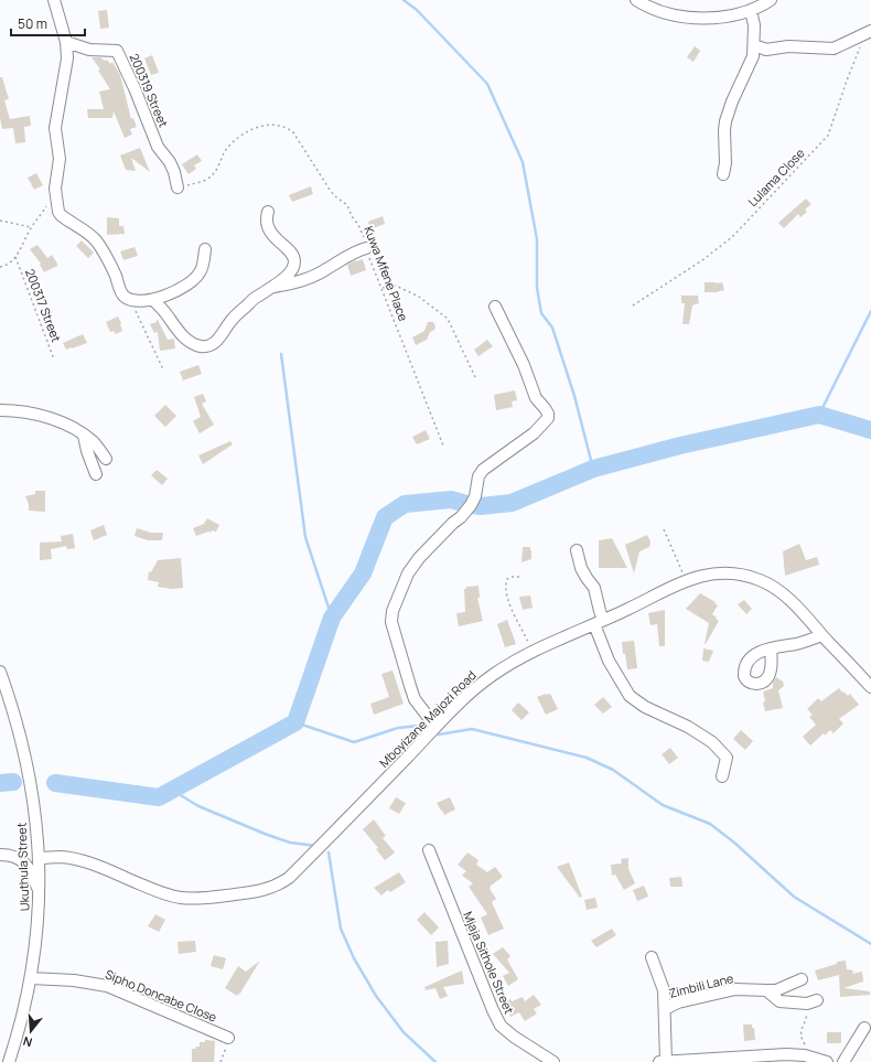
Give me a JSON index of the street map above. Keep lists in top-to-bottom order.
{
  "streets": {
    "street": [
      "200319 Street",
      "Mboyizane Majozi Road",
      "Ukuthula Street",
      "Mjaja Sithole Street",
      "Zimbili Lane",
      "Sipho Doncabe Close"
    ],
    "path": ["Lulama Close", "Kuwa Mfene Place", "200317 Street"]
  },
  "crossings": [
    ["200319 Street", "Kuwa Mfene Place"],
    ["Mboyizane Majozi Road", "Ukuthula Street"],
    ["Ukuthula Street", "Sipho Doncabe Close"]
  ],
  "scale_bar": "50 m",
  "north": "bottom"
}
